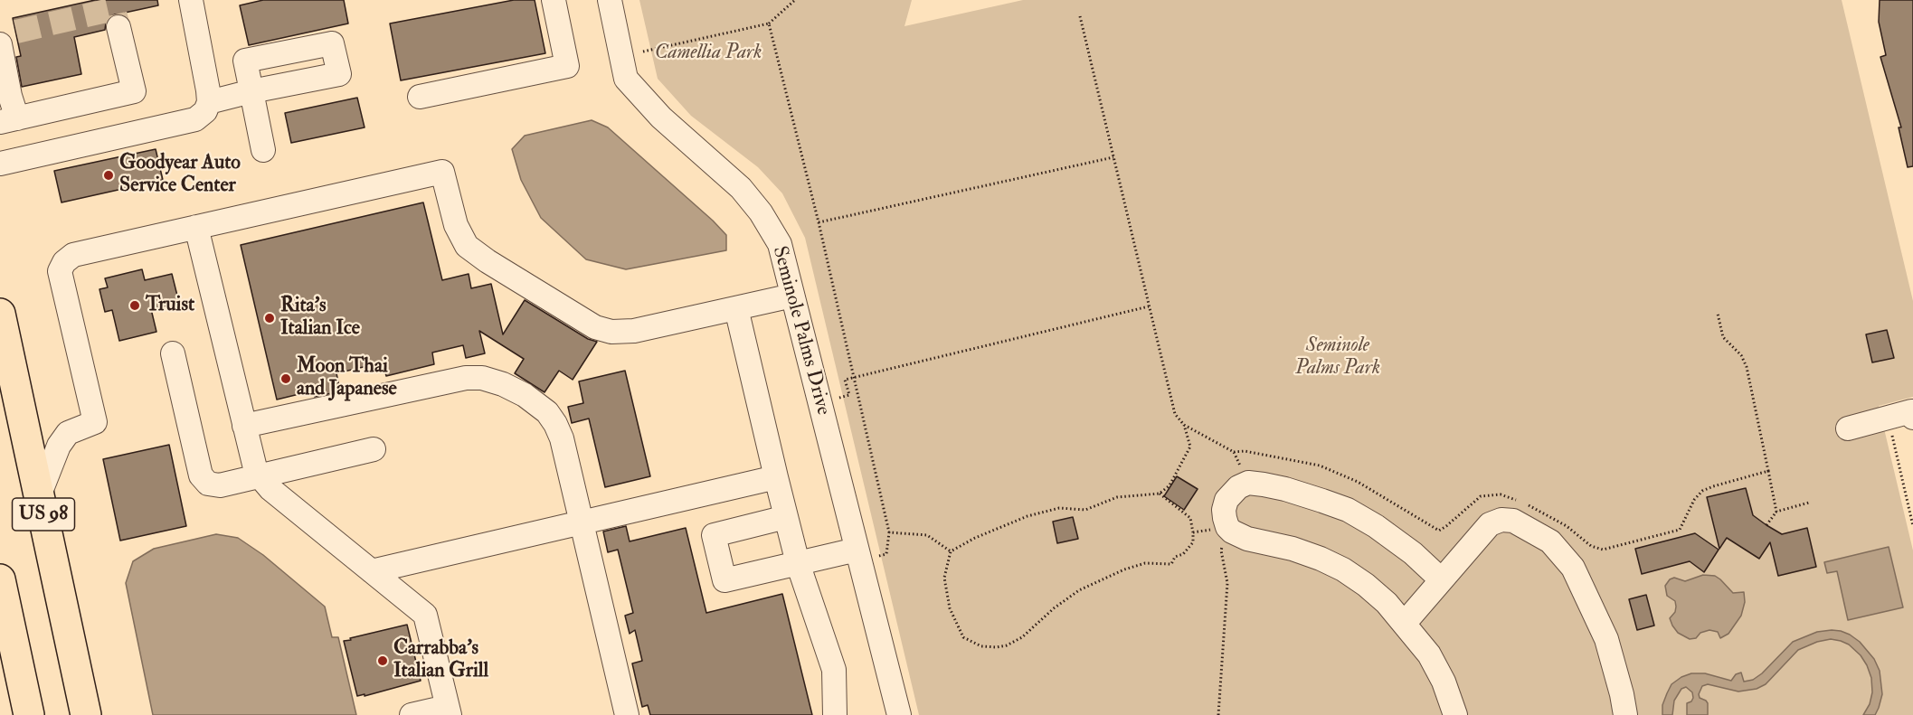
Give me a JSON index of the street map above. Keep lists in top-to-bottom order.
{
  "streets": {
    "highway": ["US 98"],
    "street": ["Seminole Palms Drive"]
  },
  "parks": ["Camellia Park", "Seminole Palms Park"],
  "places": [
    "Goodyear Auto Service Center",
    "Truist",
    "Rita's Italian Ice",
    "Moon Thai and Japanese",
    "Carrabba's Italian Grill"
  ]
}
